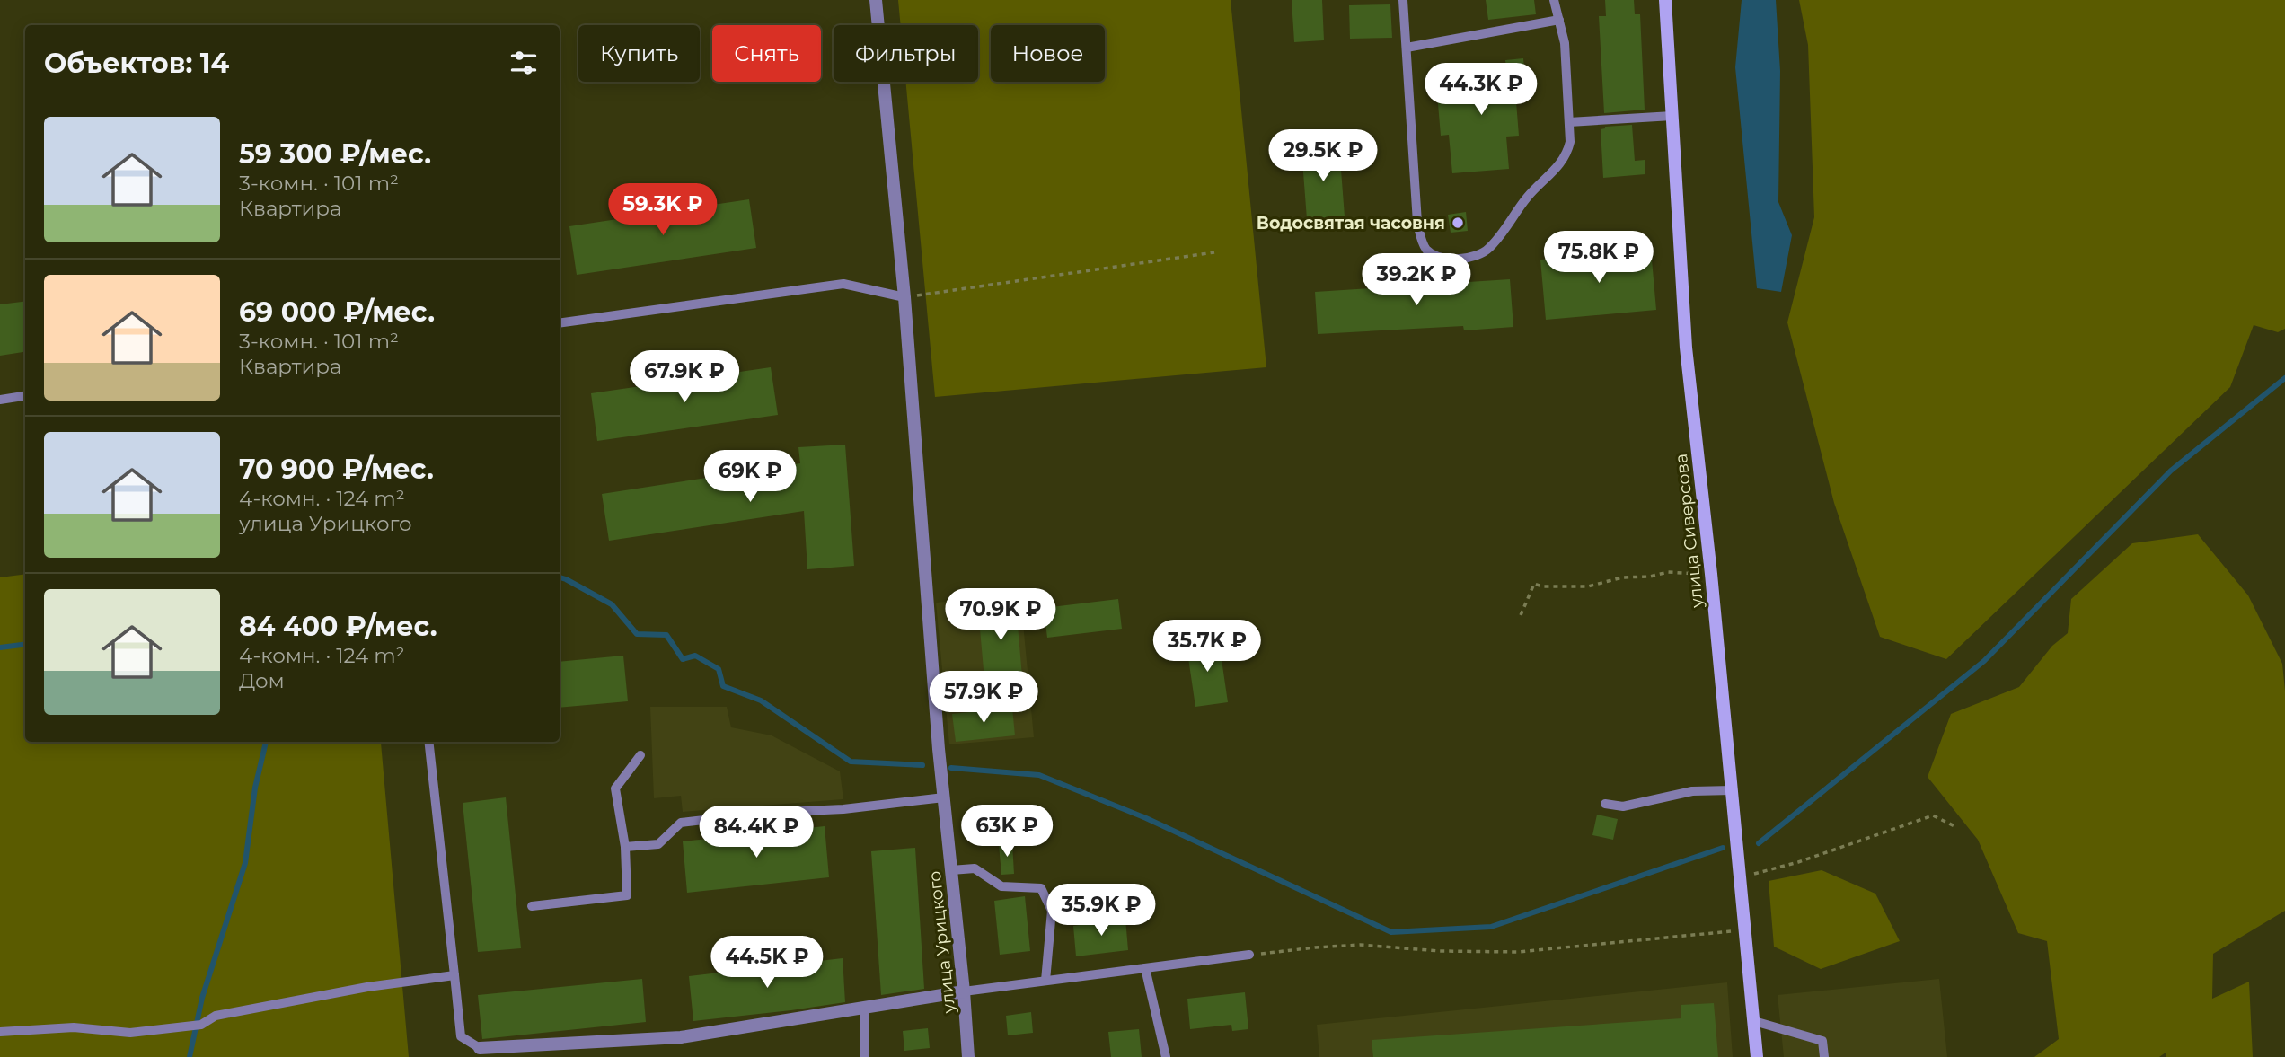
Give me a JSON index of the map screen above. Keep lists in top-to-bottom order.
{
  "streets": {
    "street": ["улица Сиверсова", "улица Урицкого"]
  },
  "places": ["Водосвятая часовня"],
  "page": {
    "chip": [
      "Купить",
      "Снять",
      "Фильтры",
      "Новое"
    ],
    "heading": "Объектов: 14",
    "price": [
      "44.3K ₽",
      "29.5K ₽",
      "59.3K ₽",
      "75.8K ₽",
      "39.2K ₽",
      "67.9K ₽",
      "69K ₽",
      "70.9K ₽",
      "35.7K ₽",
      "57.9K ₽",
      "63K ₽",
      "84.4K ₽",
      "35.9K ₽",
      "44.5K ₽"
    ],
    "list": [
      {
        "name": "59 300 ₽/мес.",
        "note": "3-комн. · 101 m² · Квартира"
      },
      {
        "name": "69 000 ₽/мес.",
        "note": "3-комн. · 101 m² · Квартира"
      },
      {
        "name": "70 900 ₽/мес.",
        "note": "4-комн. · 124 m² · улица Урицкого"
      },
      {
        "name": "84 400 ₽/мес.",
        "note": "4-комн. · 124 m² · Дом"
      }
    ]
  }
}
